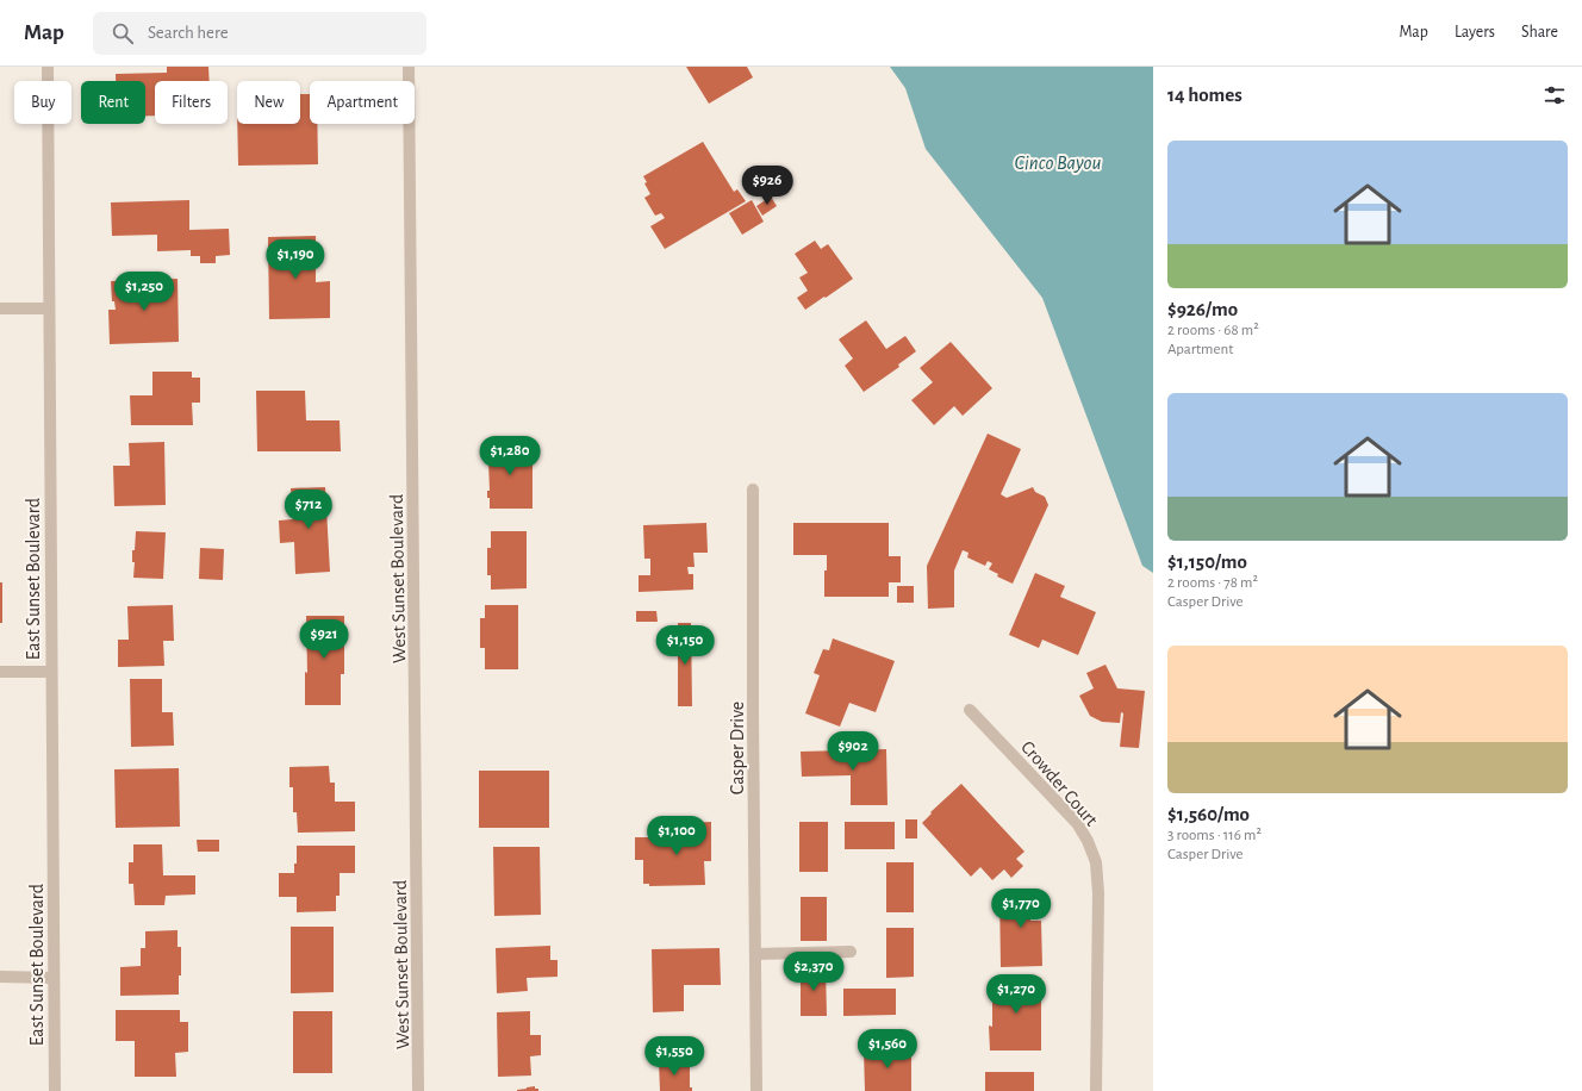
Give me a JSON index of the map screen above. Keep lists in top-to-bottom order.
{
  "streets": {
    "street": [
      "East Sunset Boulevard",
      "West Sunset Boulevard",
      "Casper Drive",
      "Crowder Court"
    ]
  },
  "water": ["Cinco Bayou"],
  "page": {
    "header": "Map",
    "search": "Search here",
    "nav": ["Map", "Layers", "Share"],
    "heading": "14 homes",
    "chip": [
      "Buy",
      "Rent",
      "Filters",
      "New",
      "Apartment"
    ],
    "list": [
      {
        "name": "$926/mo",
        "note": "2 rooms · 68 m² · Apartment"
      },
      {
        "name": "$1,150/mo",
        "note": "2 rooms · 78 m² · Casper Drive"
      },
      {
        "name": "$1,560/mo",
        "note": "3 rooms · 116 m² · Casper Drive"
      }
    ],
    "price": [
      "$926",
      "$1,190",
      "$1,250",
      "$1,280",
      "$712",
      "$921",
      "$1,150",
      "$902",
      "$1,100",
      "$1,770",
      "$2,370",
      "$1,270",
      "$1,560",
      "$1,550"
    ]
  }
}
